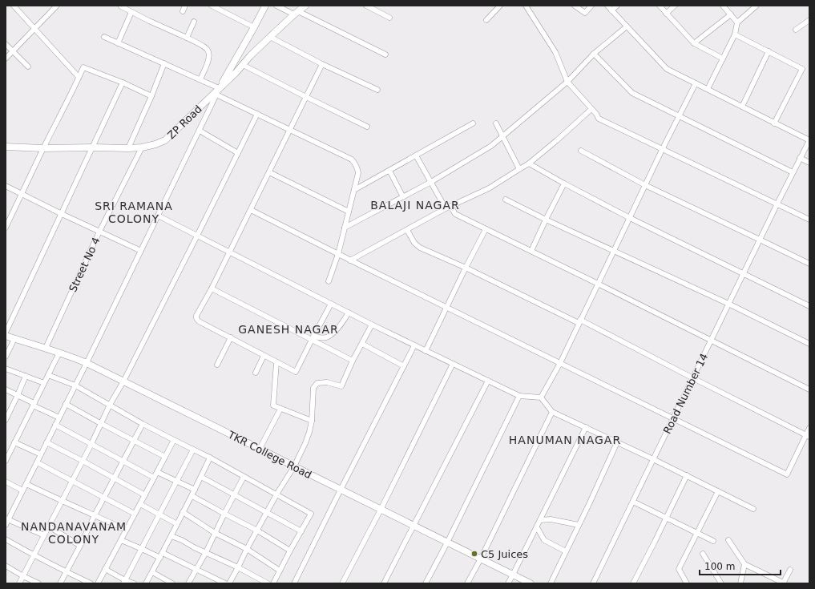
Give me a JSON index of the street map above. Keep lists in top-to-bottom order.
{
  "streets": {
    "street": [
      "ZP Road",
      "Street No 4",
      "Road Number 14",
      "TKR College Road"
    ]
  },
  "crossings": [
    ["ZP Road", "Street No 4"],
    ["Street No 4", "TKR College Road"]
  ],
  "districts": [
    "BALAJI NAGAR",
    "SRI RAMANA COLONY",
    "GANESH NAGAR",
    "HANUMAN NAGAR",
    "NANDANAVANAM COLONY"
  ],
  "places": ["C5 Juices"],
  "scale_bar": "100 m"
}
